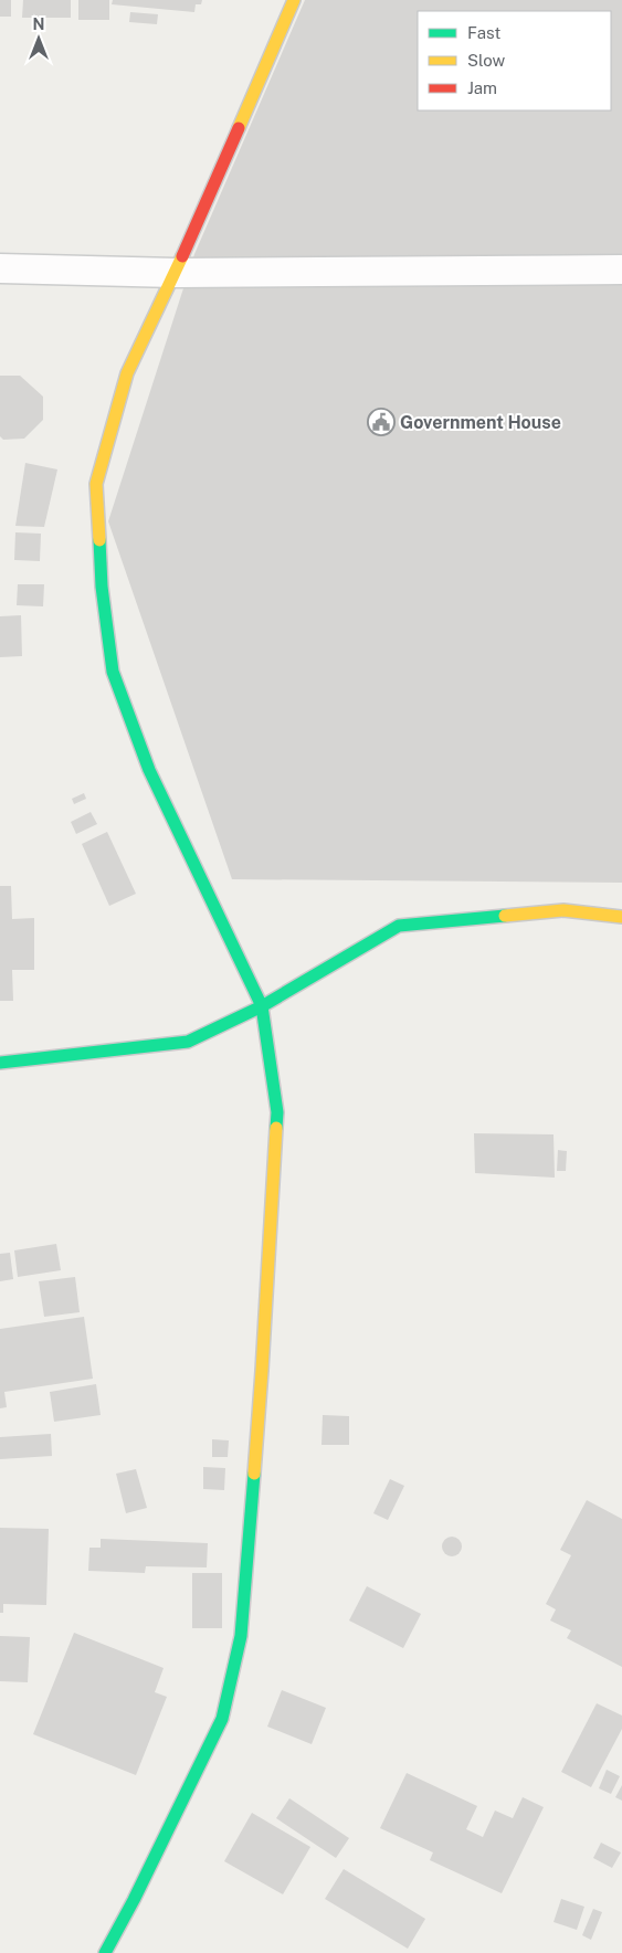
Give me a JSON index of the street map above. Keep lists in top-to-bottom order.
{
  "places": {
    "public building": ["Government House"]
  },
  "legend": ["Fast", "Slow", "Jam"],
  "north": "top"
}
